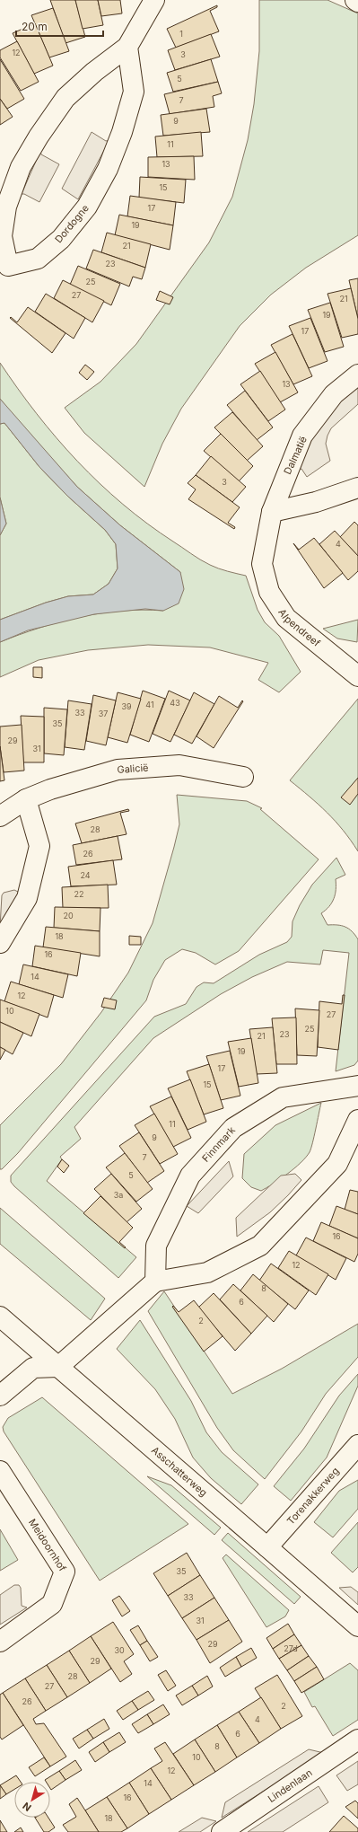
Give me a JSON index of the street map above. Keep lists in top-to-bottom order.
{
  "streets": {
    "street": [
      "Dordogne",
      "Dalmatië",
      "Alpendreef",
      "Galicië",
      "Finnmark",
      "Asschatterweg",
      "Torenakkerweg",
      "Meidoornhof",
      "Lindenlaan"
    ]
  },
  "crossings": [
    ["Dalmatië", "Alpendreef"],
    ["Asschatterweg", "Torenakkerweg"]
  ],
  "house_numbers": [
    "1",
    "12",
    "3",
    "5",
    "7",
    "9",
    "11",
    "13",
    "15",
    "17",
    "19",
    "21",
    "23",
    "25",
    "27",
    "21",
    "19",
    "17",
    "13",
    "3",
    "4",
    "43",
    "41",
    "39",
    "33",
    "37",
    "35",
    "29",
    "31",
    "28",
    "26",
    "24",
    "22",
    "20",
    "18",
    "16",
    "14",
    "12",
    "10",
    "27",
    "25",
    "23",
    "21",
    "19",
    "17",
    "15",
    "11",
    "9",
    "7",
    "5",
    "3a",
    "16",
    "12",
    "8",
    "6",
    "2",
    "35",
    "33",
    "31",
    "29",
    "27d",
    "30",
    "29",
    "28",
    "27",
    "26",
    "2",
    "4",
    "6",
    "8",
    "10",
    "12",
    "14",
    "16",
    "18"
  ],
  "scale_bar": "20 m",
  "north": "bottom left"
}
